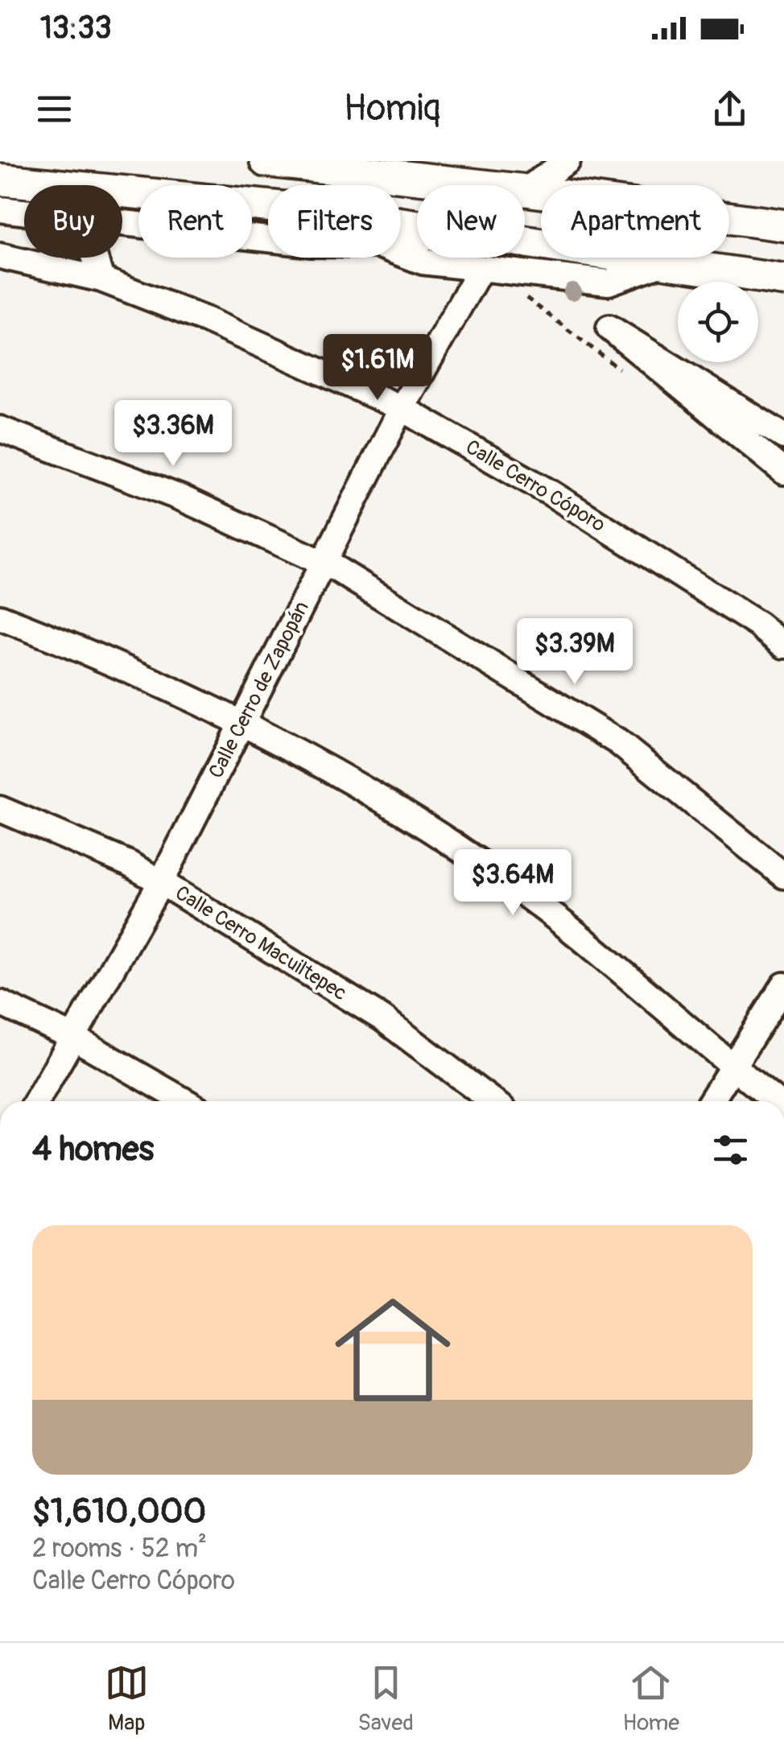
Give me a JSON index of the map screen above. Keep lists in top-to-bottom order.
{
  "streets": {
    "street": ["Calle Cerro Cóporo", "Calle Cerro de Zapopán", "Calle Cerro Macuiltepec"]
  },
  "crossings": [
    ["Calle Cerro Cóporo", "Calle Cerro de Zapopán"],
    ["Calle Cerro de Zapopán", "Calle Cerro Macuiltepec"]
  ],
  "page": {
    "status": "13:33",
    "header": "Homiq",
    "chip": [
      "Buy",
      "Rent",
      "Filters",
      "New",
      "Apartment"
    ],
    "price": [
      "$1.61M",
      "$3.36M",
      "$3.39M",
      "$3.64M"
    ],
    "heading": "4 homes",
    "list": [
      {
        "name": "$1,610,000",
        "note": "2 rooms · 52 m² · Calle Cerro Cóporo"
      }
    ],
    "tabs": ["Map", "Saved", "Home"]
  }
}
